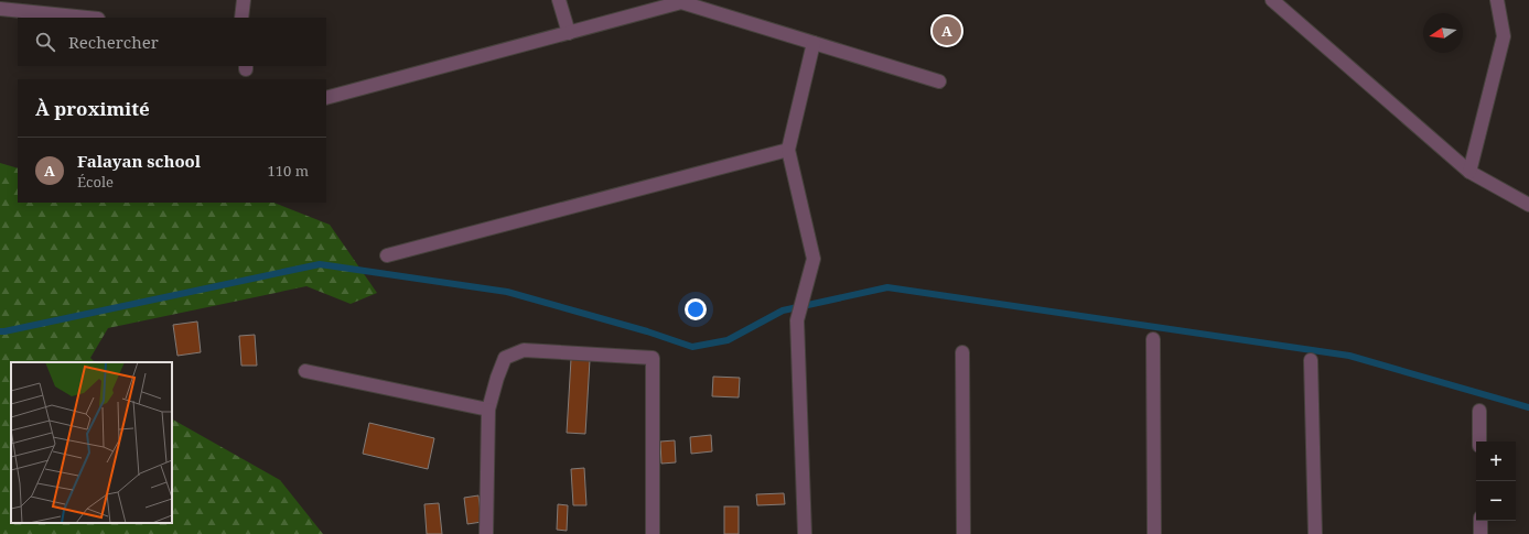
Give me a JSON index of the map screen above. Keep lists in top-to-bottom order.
{
  "north": "left",
  "page": {
    "pins": "A",
    "search": "Rechercher",
    "heading": "À proximité",
    "list": [
      {
        "mark": "A",
        "name": "Falayan school",
        "note": "École",
        "value": "110 m"
      }
    ],
    "map_buttons": ["+", "−"]
  }
}
